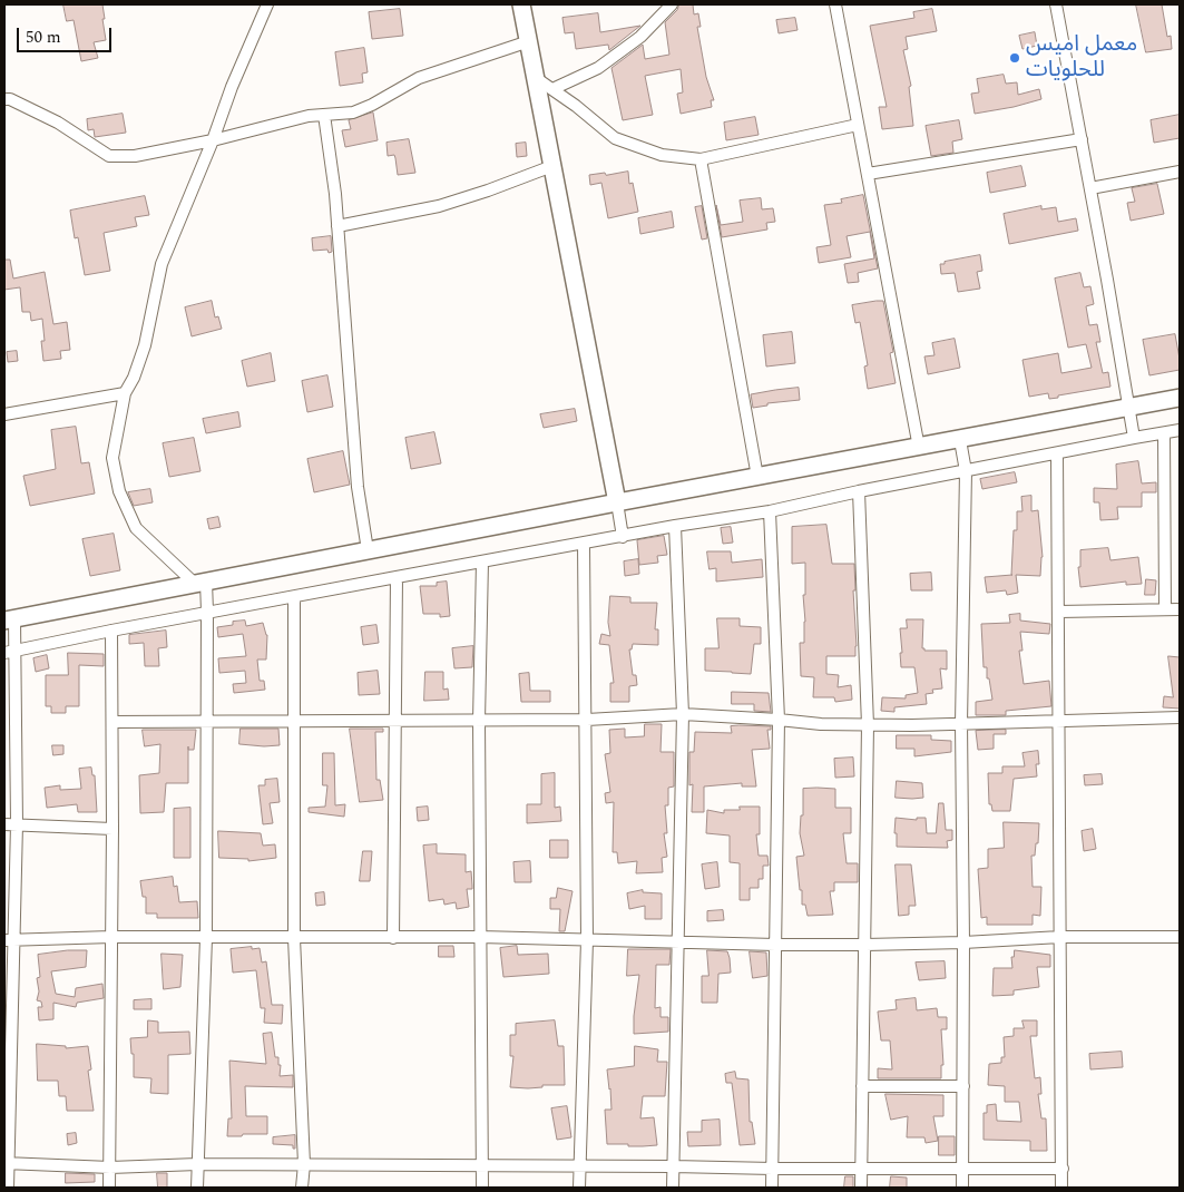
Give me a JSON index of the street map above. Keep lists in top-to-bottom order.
{
  "places": ["معمل اميس للحلويات"],
  "scale_bar": "50 m"
}
